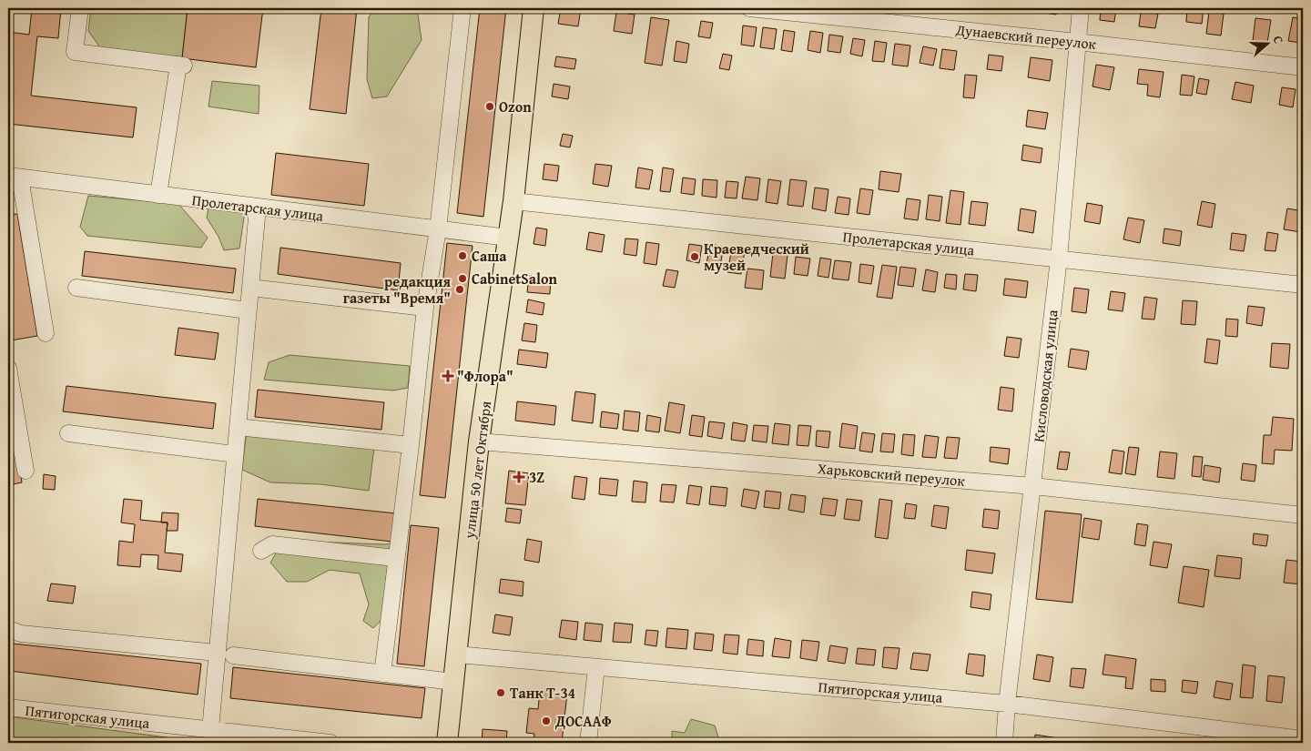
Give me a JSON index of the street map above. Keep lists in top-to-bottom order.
{
  "streets": {
    "main road": ["улица 50 лет Октября"],
    "street": [
      "Дунаевский переулок",
      "Пролетарская улица",
      "Кисловодская улица",
      "Харьковский переулок",
      "Пятигорская улица"
    ]
  },
  "crossings": [
    ["Дунаевский переулок", "Кисловодская улица"],
    ["Пролетарская улица", "Кисловодская улица"],
    ["Пролетарская улица", "улица 50 лет Октября"],
    ["Кисловодская улица", "Харьковский переулок"],
    ["Кисловодская улица", "Пятигорская улица"],
    ["улица 50 лет Октября", "Харьковский переулок"],
    ["улица 50 лет Октября", "Пятигорская улица"]
  ],
  "places": {
    "other": [
      "Ozon",
      "Саша",
      "Краеведческий музей",
      "CabinetSalon",
      "редакция газеты \"Время\"",
      "Танк Т-34",
      "ДОСААФ"
    ],
    "health": ["\"Флора\"", "3Z"]
  },
  "north": "right"
}
